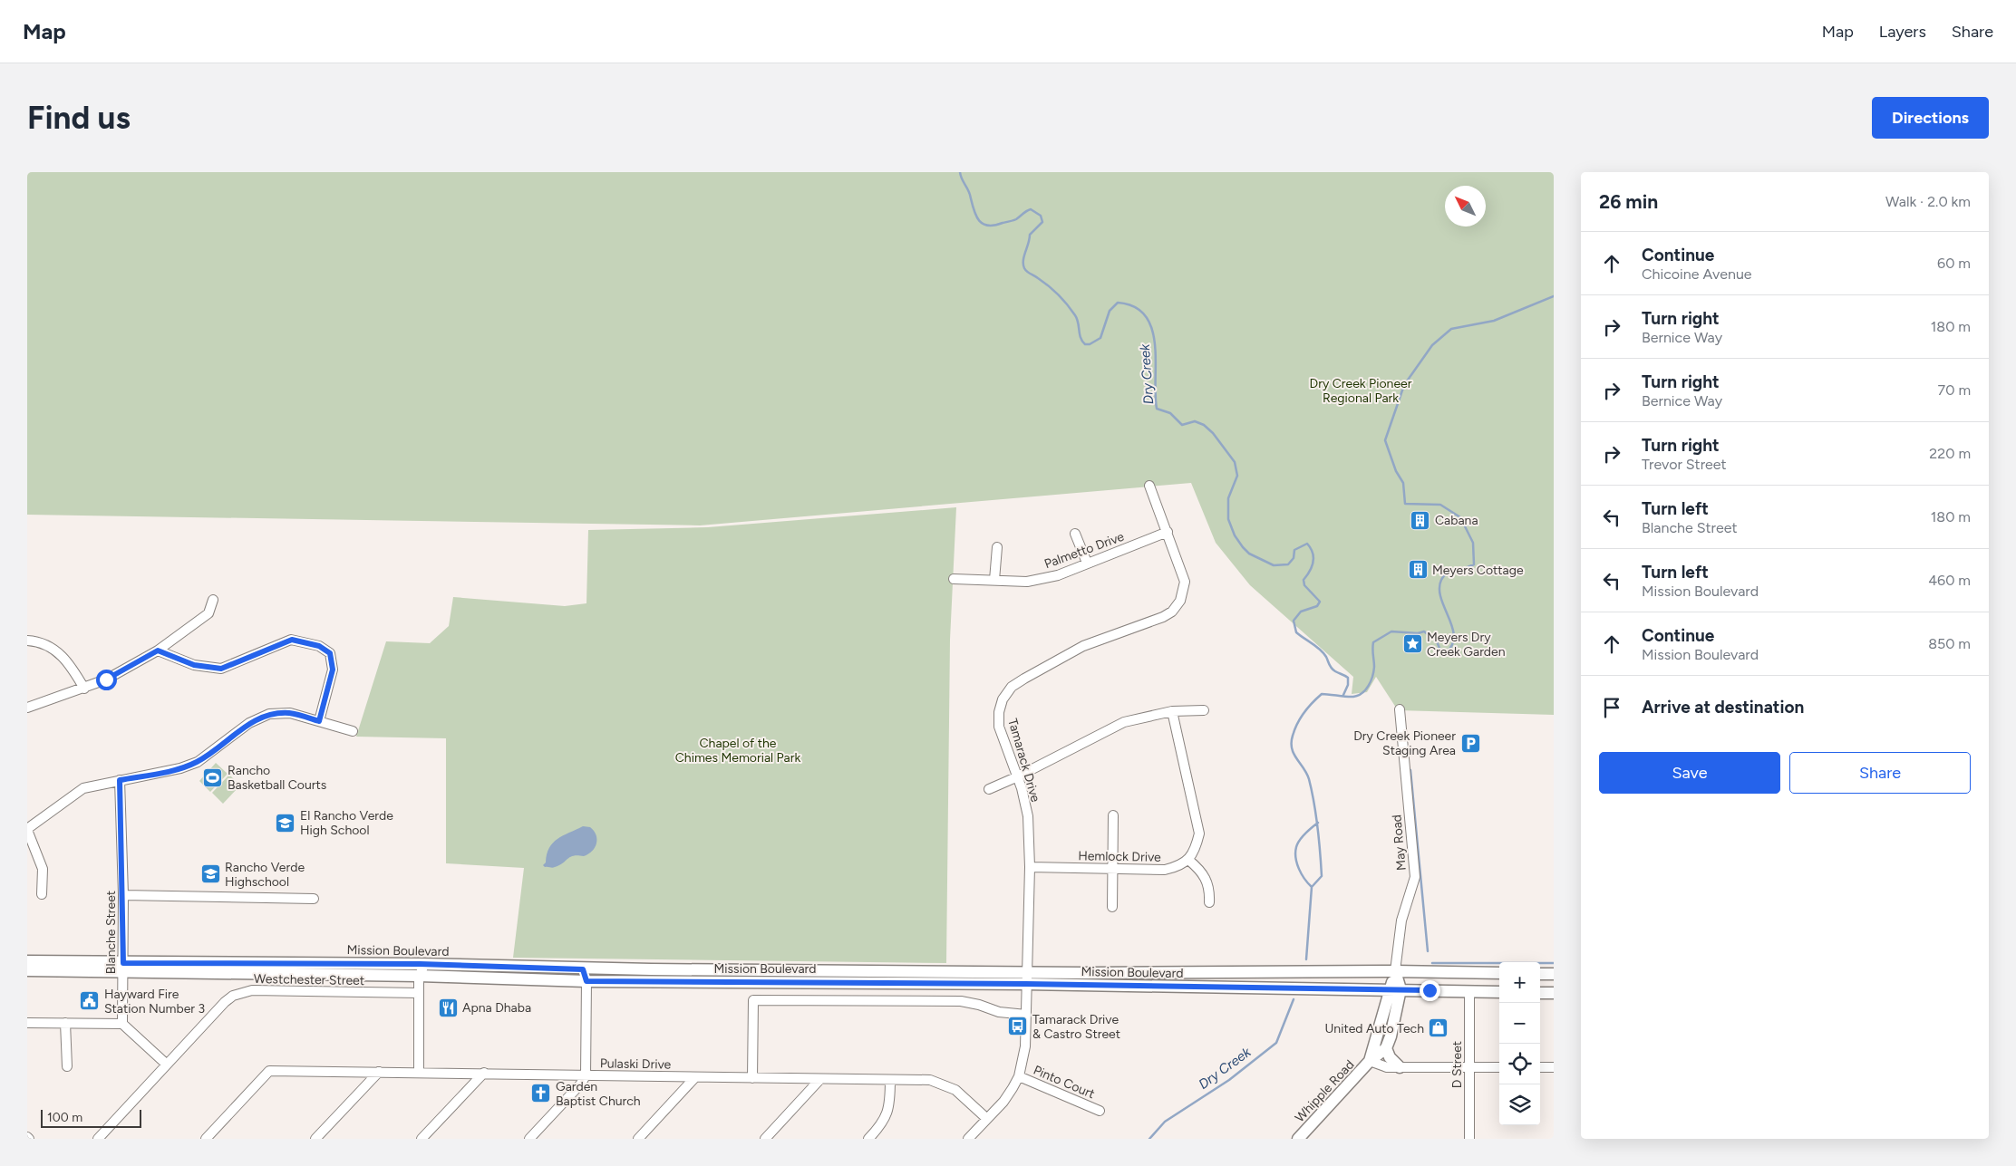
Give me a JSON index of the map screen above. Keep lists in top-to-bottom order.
{
  "streets": {
    "main road": ["Mission Boulevard", "Whipple Road"],
    "street": [
      "Palmetto Drive",
      "Tamarack Drive",
      "May Road",
      "Hemlock Drive",
      "Blanche Street",
      "Westchester Street",
      "Pulaski Drive",
      "D Street",
      "Pinto Court"
    ]
  },
  "crossings": [
    ["Palmetto Drive", "Tamarack Drive"],
    ["Tamarack Drive", "Hemlock Drive"],
    ["Tamarack Drive", "Mission Boulevard"],
    ["Tamarack Drive", "Pulaski Drive"],
    ["Tamarack Drive", "Pinto Court"],
    ["May Road", "Mission Boulevard"],
    ["May Road", "Whipple Road"],
    ["Blanche Street", "Mission Boulevard"],
    ["Mission Boulevard", "D Street"],
    ["Mission Boulevard", "Whipple Road"]
  ],
  "water": ["Dry Creek"],
  "parks": ["Dry Creek Pioneer Regional Park", "Chapel of the Chimes Memorial Park"],
  "places": {
    "building": ["Cabana", "Meyers Cottage"],
    "place": ["Meyers Dry Creek Garden"],
    "parking": ["Dry Creek Pioneer Staging Area"],
    "sports": ["Rancho Basketball Courts"],
    "school or university": ["El Rancho Verde High School", "Rancho Verde Highschool"],
    "public building": ["Hayward Fire Station Number 3"],
    "restaurant": ["Apna Dhaba"],
    "bus stop": ["Tamarack Drive & Castro Street"],
    "shop": ["United Auto Tech"],
    "church": ["Garden Baptist Church"]
  },
  "scale_bar": "100 m",
  "north": "top left",
  "page": {
    "header": "Map",
    "nav": ["Map", "Layers", "Share"],
    "buttons": [
      "Directions",
      ["Save", "Share"]
    ],
    "title": "Find us",
    "heading": ["26 min", "Walk · 2.0 km"],
    "list": [
      ["Continue", "Chicoine Avenue", "60 m"],
      ["Turn right", "Bernice Way", "180 m"],
      ["Turn right", "Bernice Way", "70 m"],
      ["Turn right", "Trevor Street", "220 m"],
      ["Turn left", "Blanche Street", "180 m"],
      ["Turn left", "Mission Boulevard", "460 m"],
      ["Continue", "Mission Boulevard", "850 m"],
      "Arrive at destination"
    ],
    "map_buttons": ["+", "−"],
    "scale": "100 m"
  }
}
